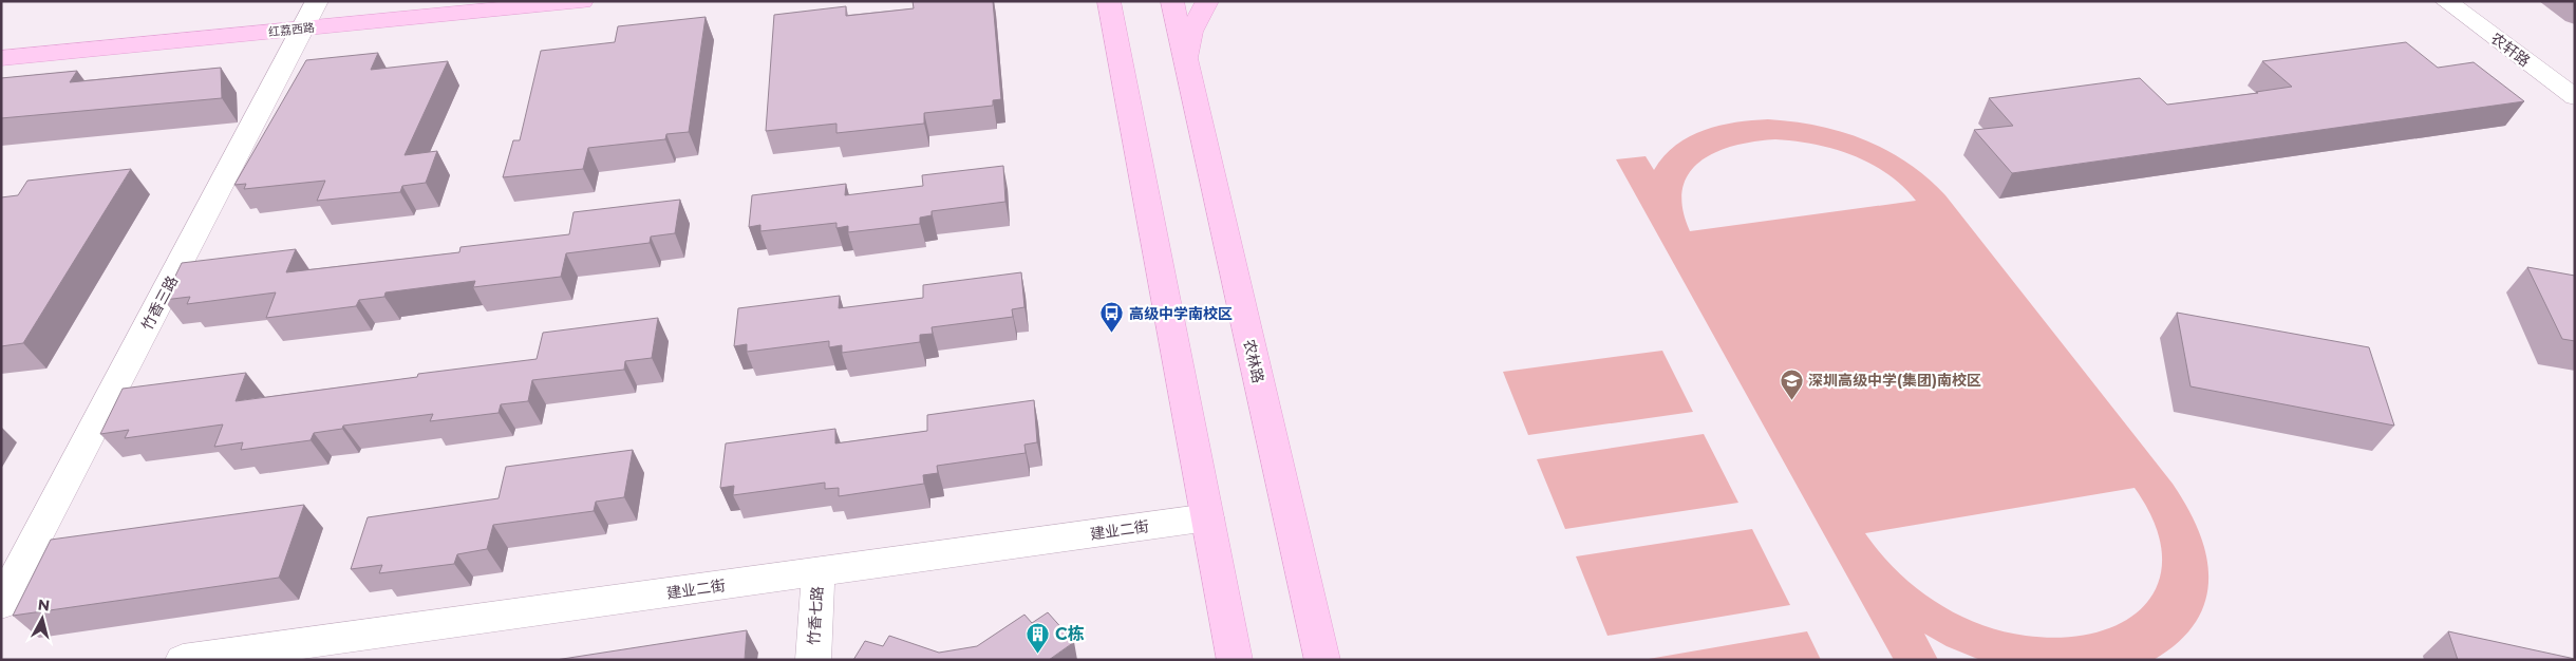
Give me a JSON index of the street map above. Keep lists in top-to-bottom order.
{
  "streets": {
    "main road": ["红荔西路", "农林路"],
    "street": [
      "农轩路",
      "竹香三路",
      "建业二街",
      "竹香七路"
    ]
  },
  "crossings": [
    ["红荔西路", "竹香三路"],
    ["建业二街", "竹香七路"]
  ],
  "places": {
    "bus stop": ["高级中学南校区"],
    "school or university": ["深圳高级中学(集团)南校区"],
    "building": ["C栋"]
  },
  "north": "top"
}
